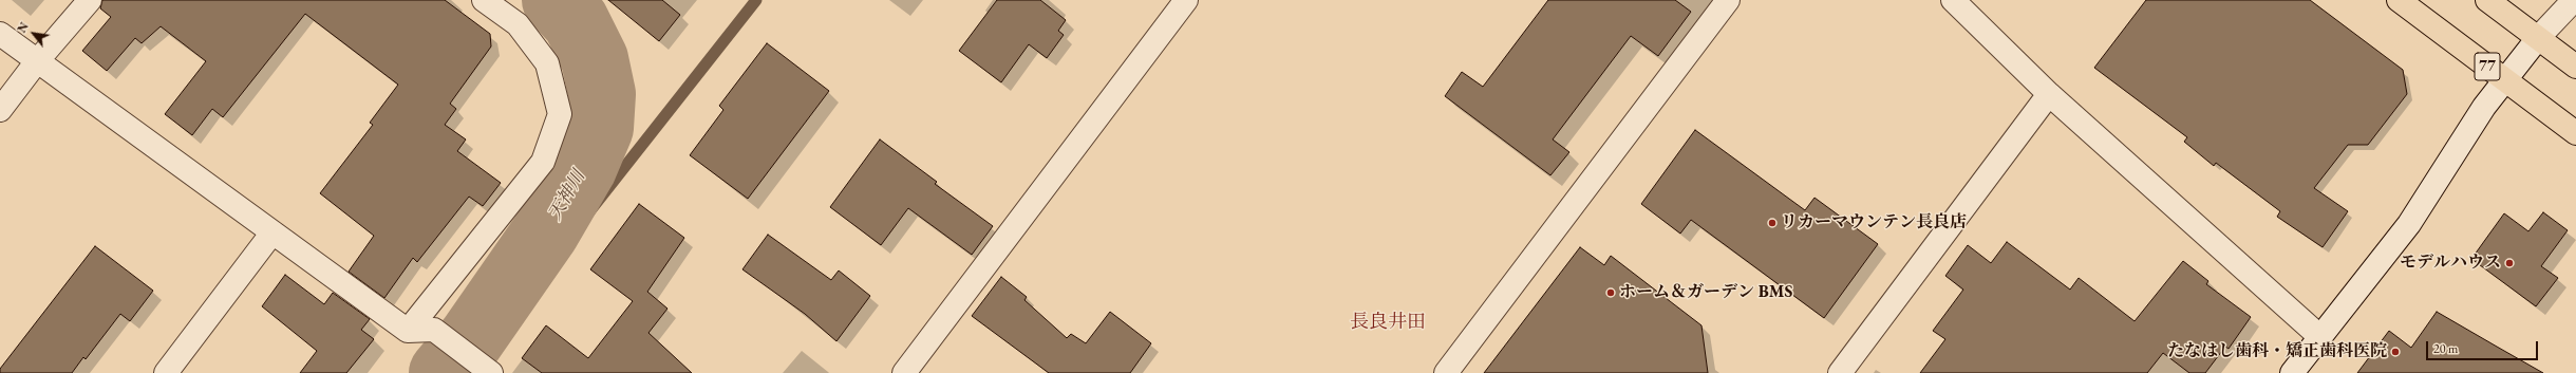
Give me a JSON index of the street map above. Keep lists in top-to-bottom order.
{
  "streets": {
    "main road": ["77"]
  },
  "districts": ["長良井田"],
  "water": ["天神川"],
  "places": [
    "リカーマウンテン長良店",
    "モデルハウス",
    "ホーム＆ガーデン BMS",
    "たなはし歯科・矯正歯科医院"
  ],
  "scale_bar": "20 m",
  "north": "top left"
}
